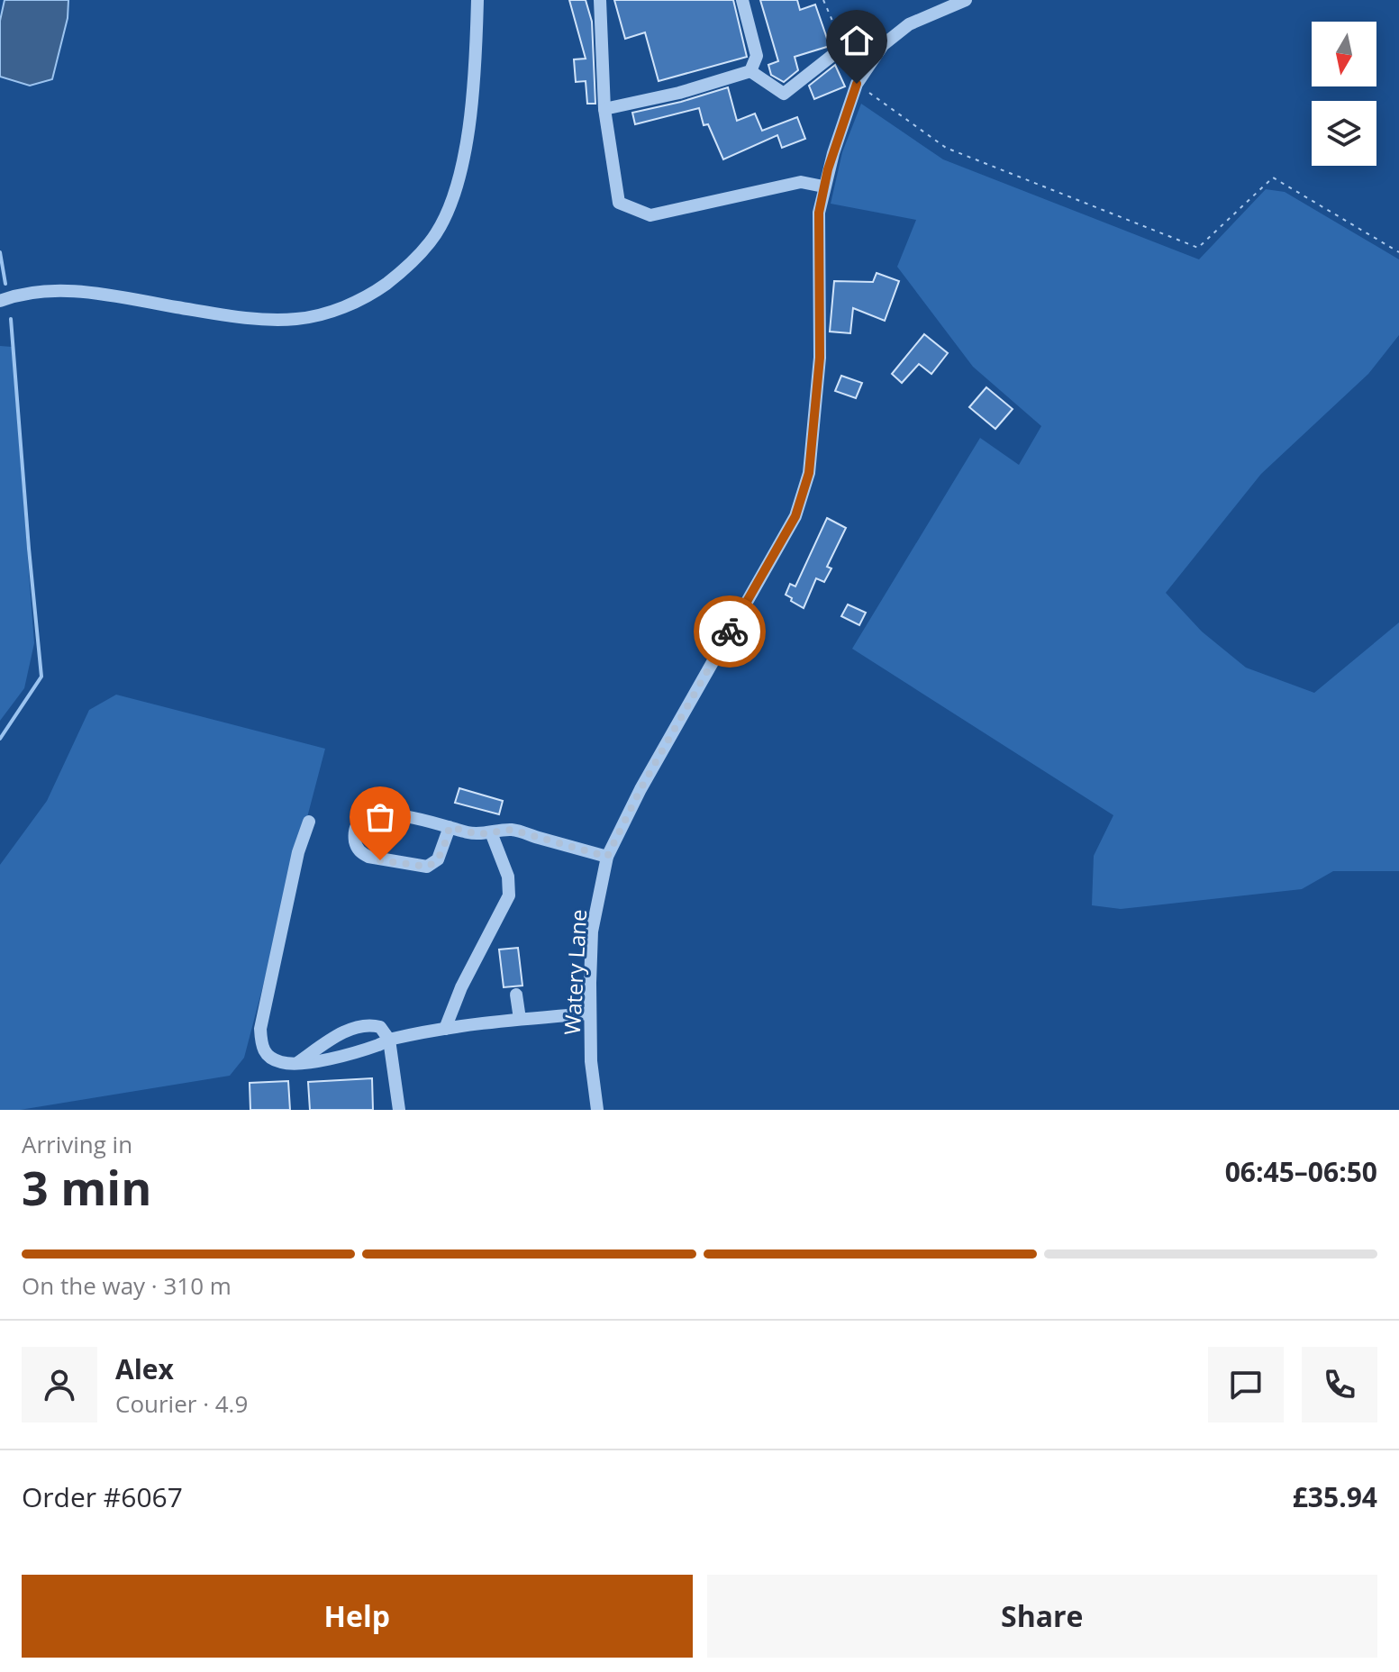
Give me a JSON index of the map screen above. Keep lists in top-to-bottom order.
{
  "streets": {
    "street": ["Watery Lane"]
  },
  "north": "bottom",
  "page": {
    "heading": ["3 min", "Arriving in", "06:45–06:50"],
    "panel": [
      "Alex",
      "Courier · 4.9",
      "Order #6067",
      "£35.94"
    ],
    "bar": "On the way · 310 m",
    "buttons": ["Help", "Share"]
  }
}
